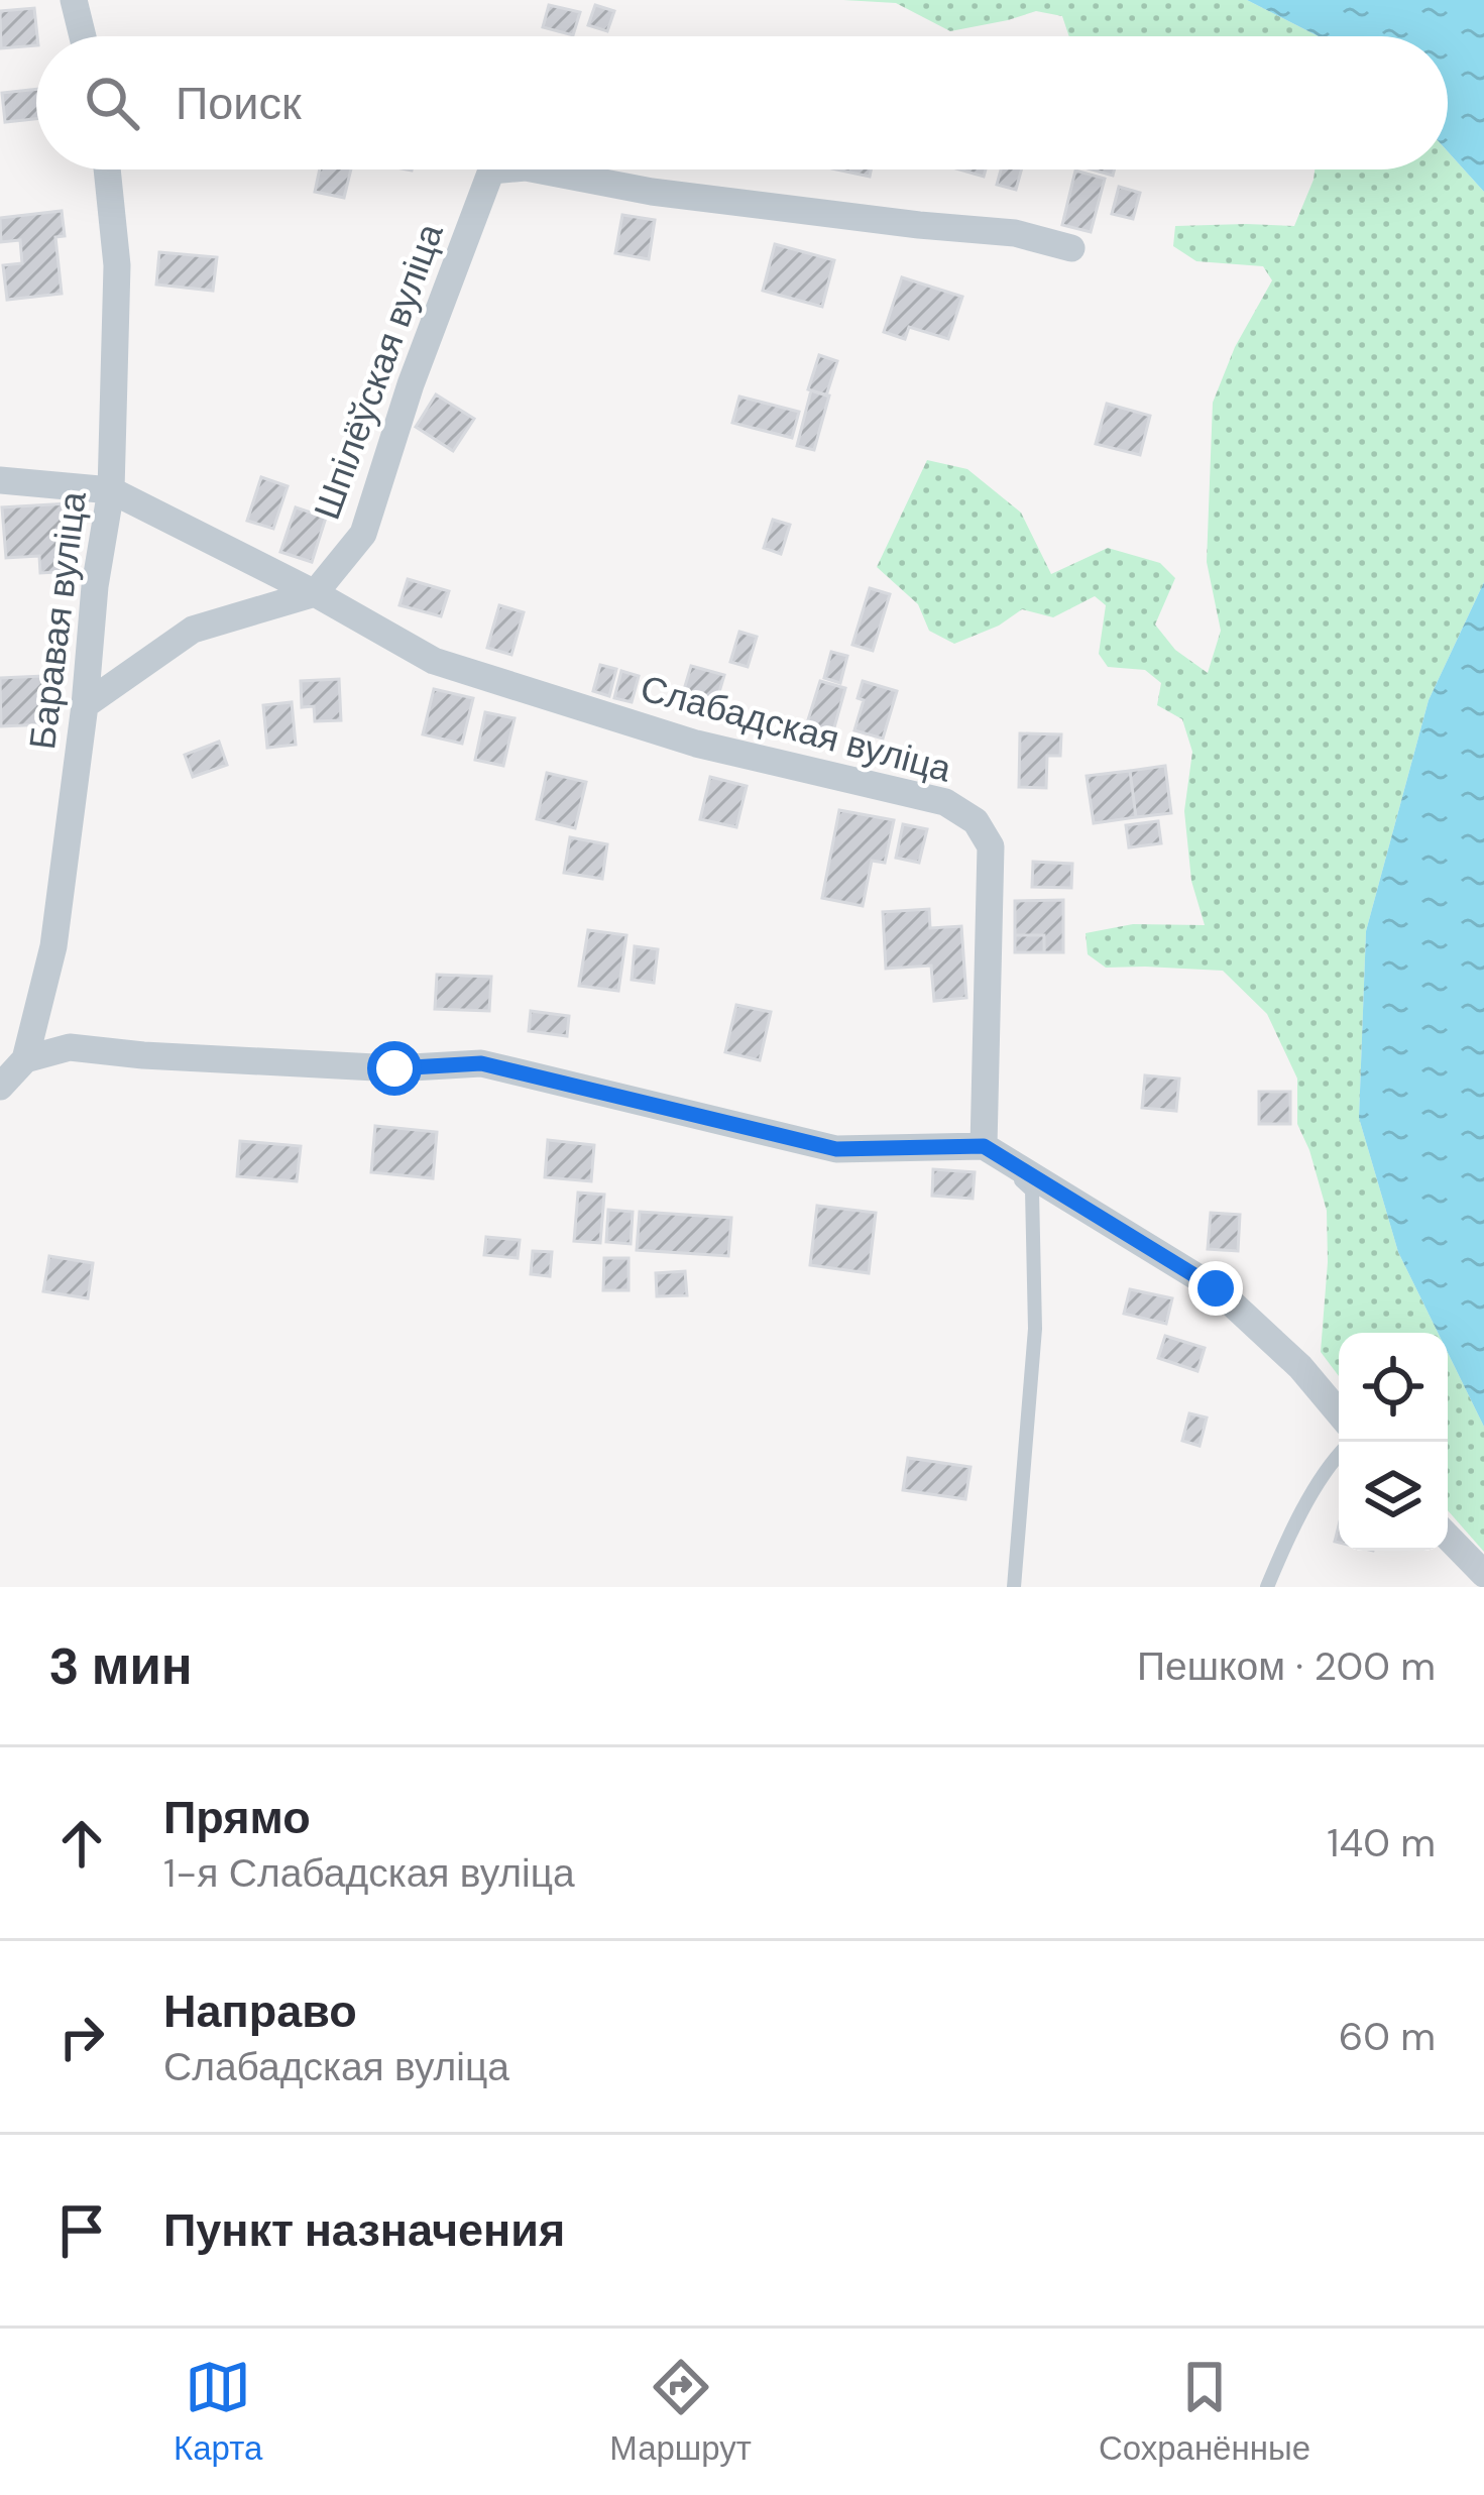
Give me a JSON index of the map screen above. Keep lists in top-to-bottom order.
{
  "streets": {
    "street": ["Шпілёўская вуліца", "Баравая вуліца", "Слабадская вуліца"]
  },
  "crossings": [
    ["Шпілёўская вуліца", "Слабадская вуліца"],
    ["Баравая вуліца", "Слабадская вуліца"]
  ],
  "page": {
    "search": "Поиск",
    "heading": ["3 мин", "Пешком · 200 m"],
    "list": [
      ["Прямо", "1-я Слабадская вуліца", "140 m"],
      ["Направо", "Слабадская вуліца", "60 m"],
      "Пункт назначения"
    ],
    "nav": ["Карта", "Маршрут", "Сохранённые"]
  }
}
